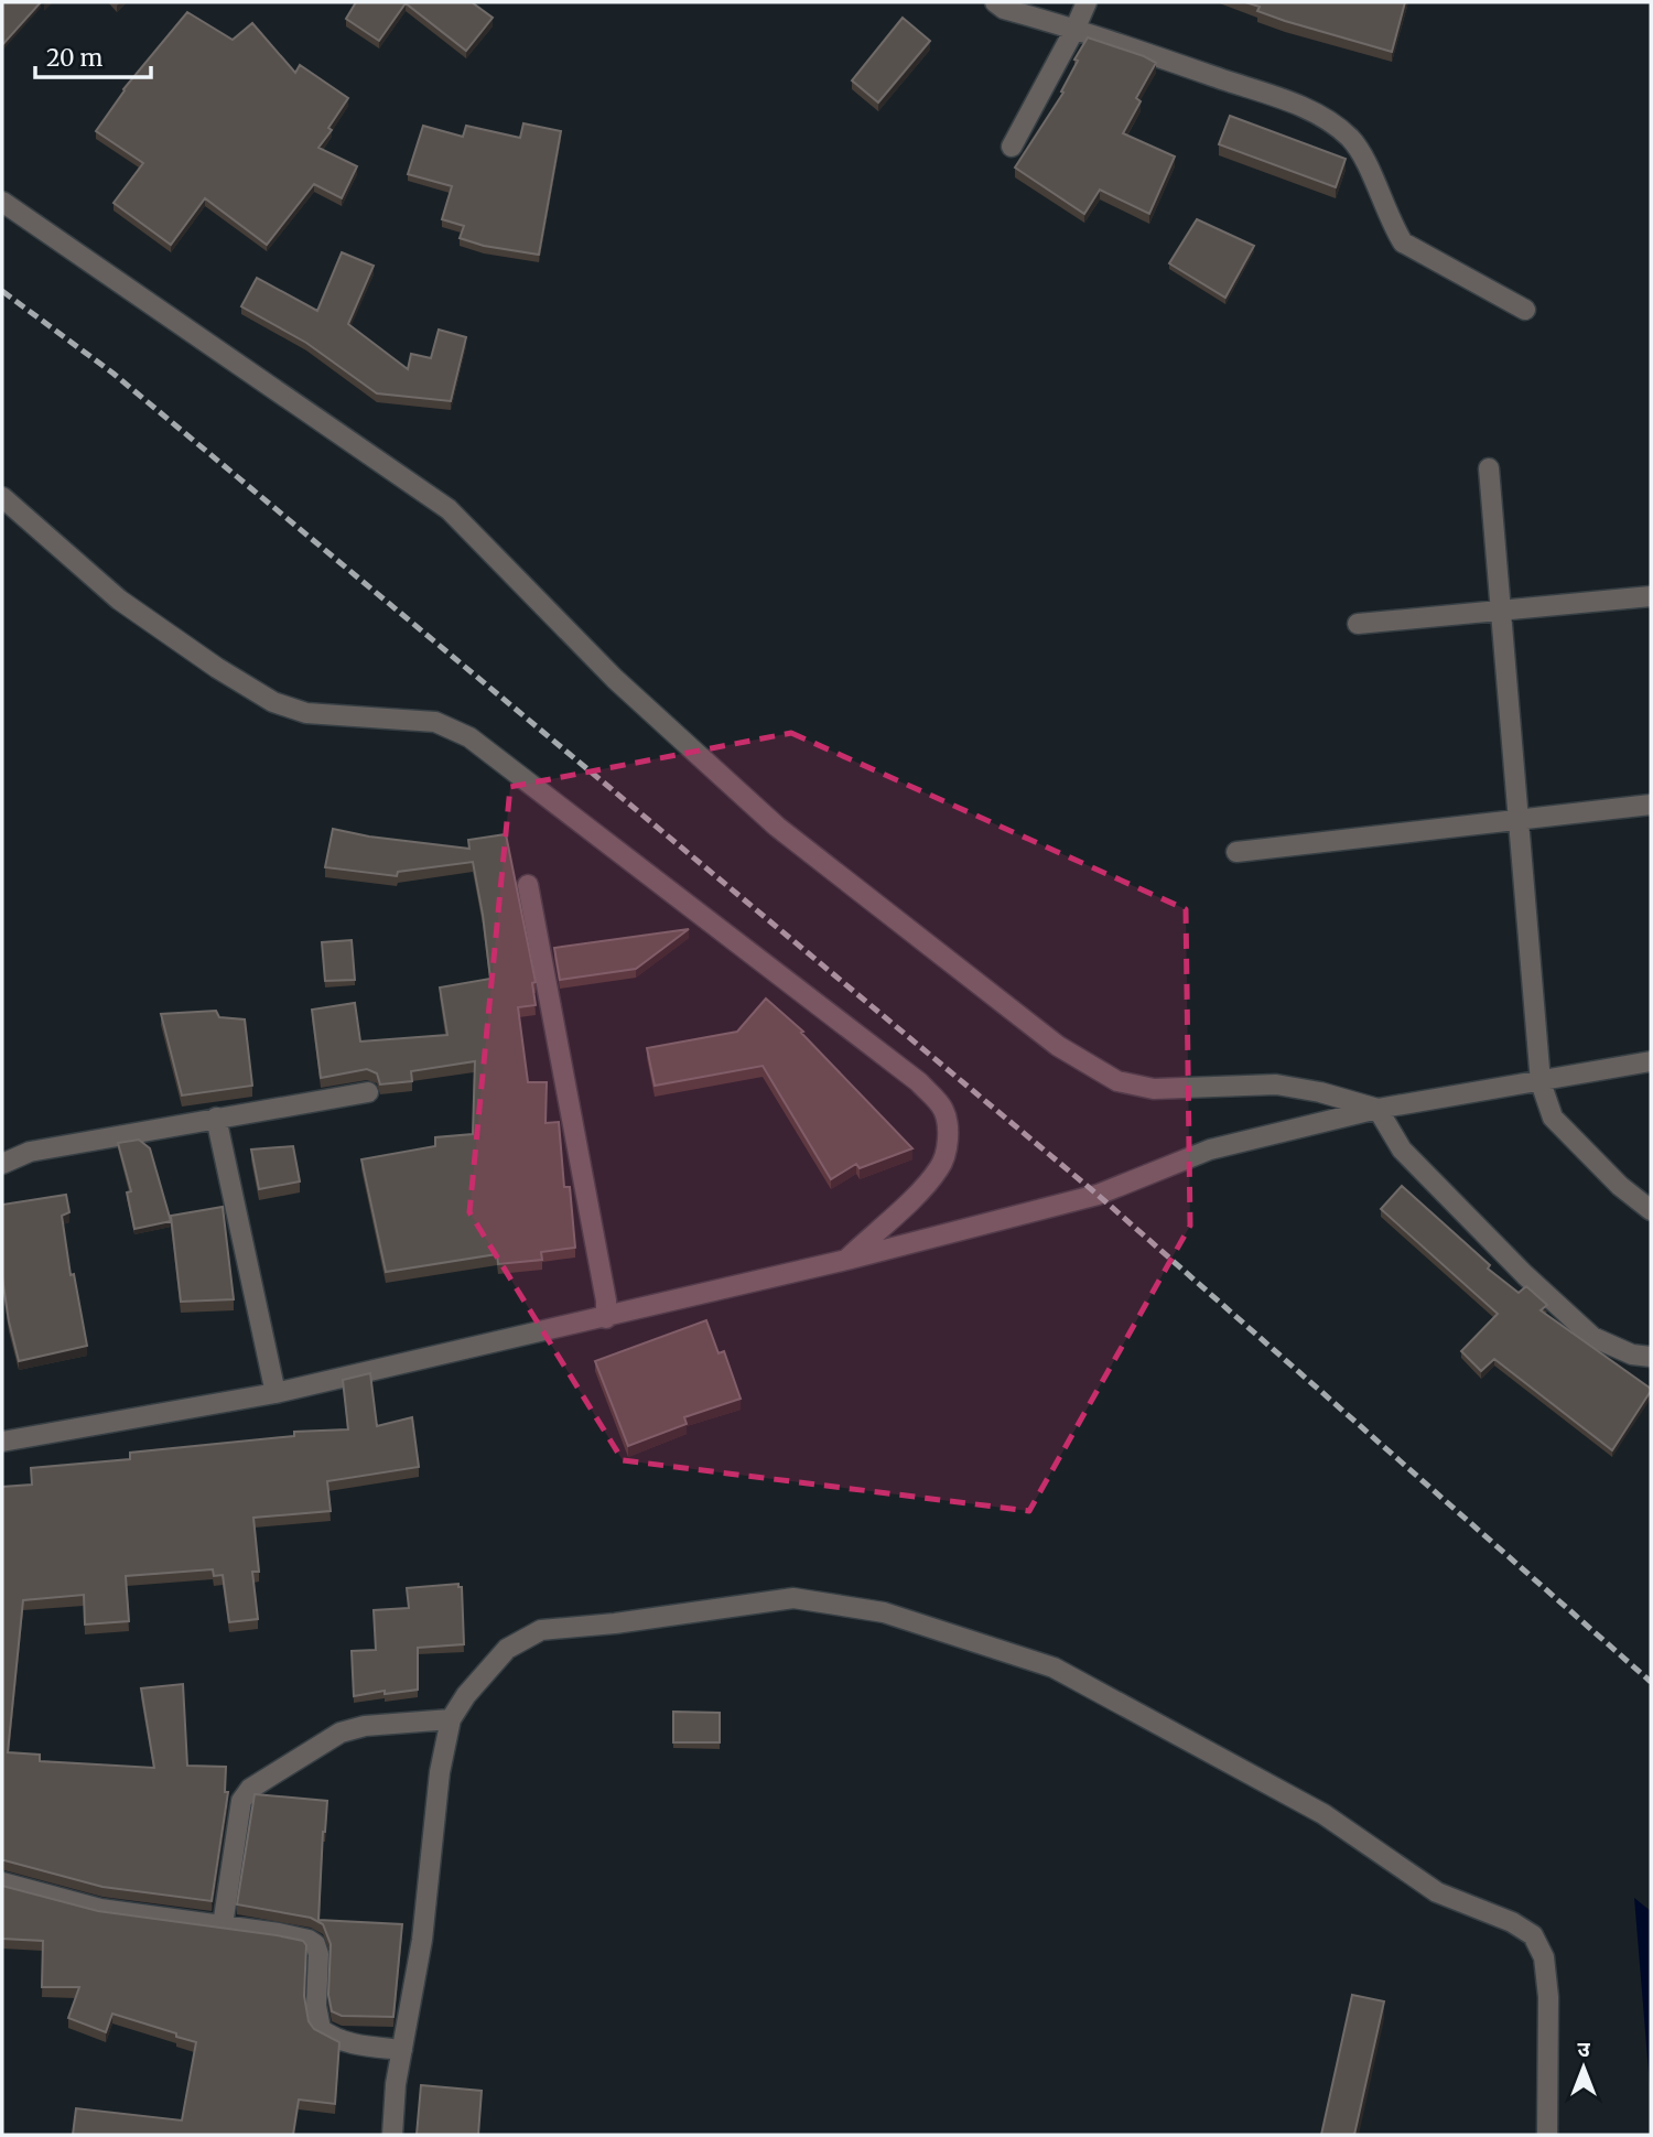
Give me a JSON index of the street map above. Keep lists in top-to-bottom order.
{
  "scale_bar": "20 m",
  "north": "top"
}
